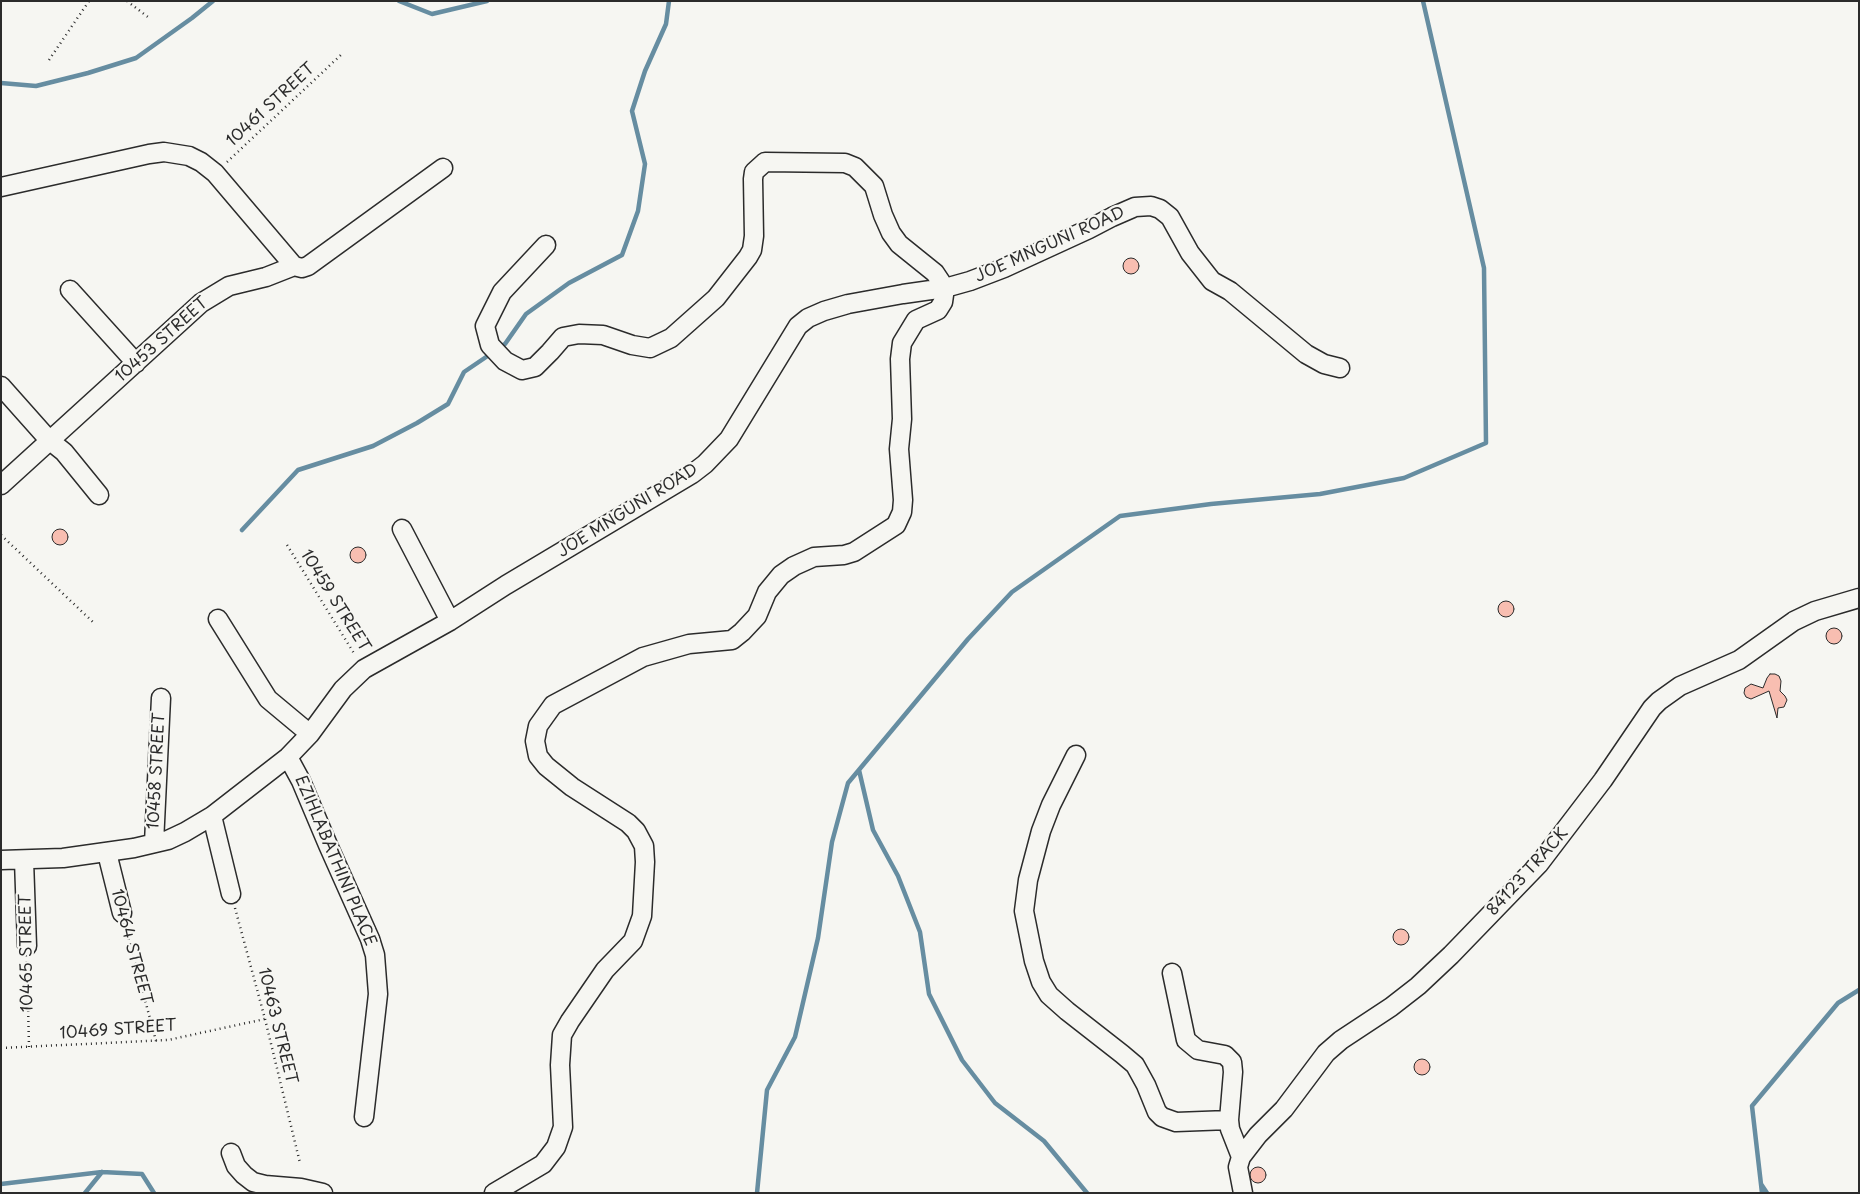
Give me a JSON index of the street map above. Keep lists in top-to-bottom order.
{
  "streets": {
    "street": [
      "JOE MNGUNI ROAD",
      "10453 STREET",
      "10458 STREET",
      "EZIHLABATHINI PLACE",
      "84123 TRACK",
      "10464 STREET",
      "10465 STREET"
    ],
    "path": [
      "10461 STREET",
      "10459 STREET",
      "10463 STREET",
      "10469 STREET"
    ]
  },
  "crossings": [
    ["JOE MNGUNI ROAD", "10459 STREET"],
    ["JOE MNGUNI ROAD", "10458 STREET"],
    ["JOE MNGUNI ROAD", "EZIHLABATHINI PLACE"],
    ["JOE MNGUNI ROAD", "10464 STREET"],
    ["JOE MNGUNI ROAD", "10465 STREET"],
    ["10464 STREET", "10469 STREET"],
    ["10465 STREET", "10469 STREET"],
    ["10463 STREET", "10469 STREET"]
  ]
}
